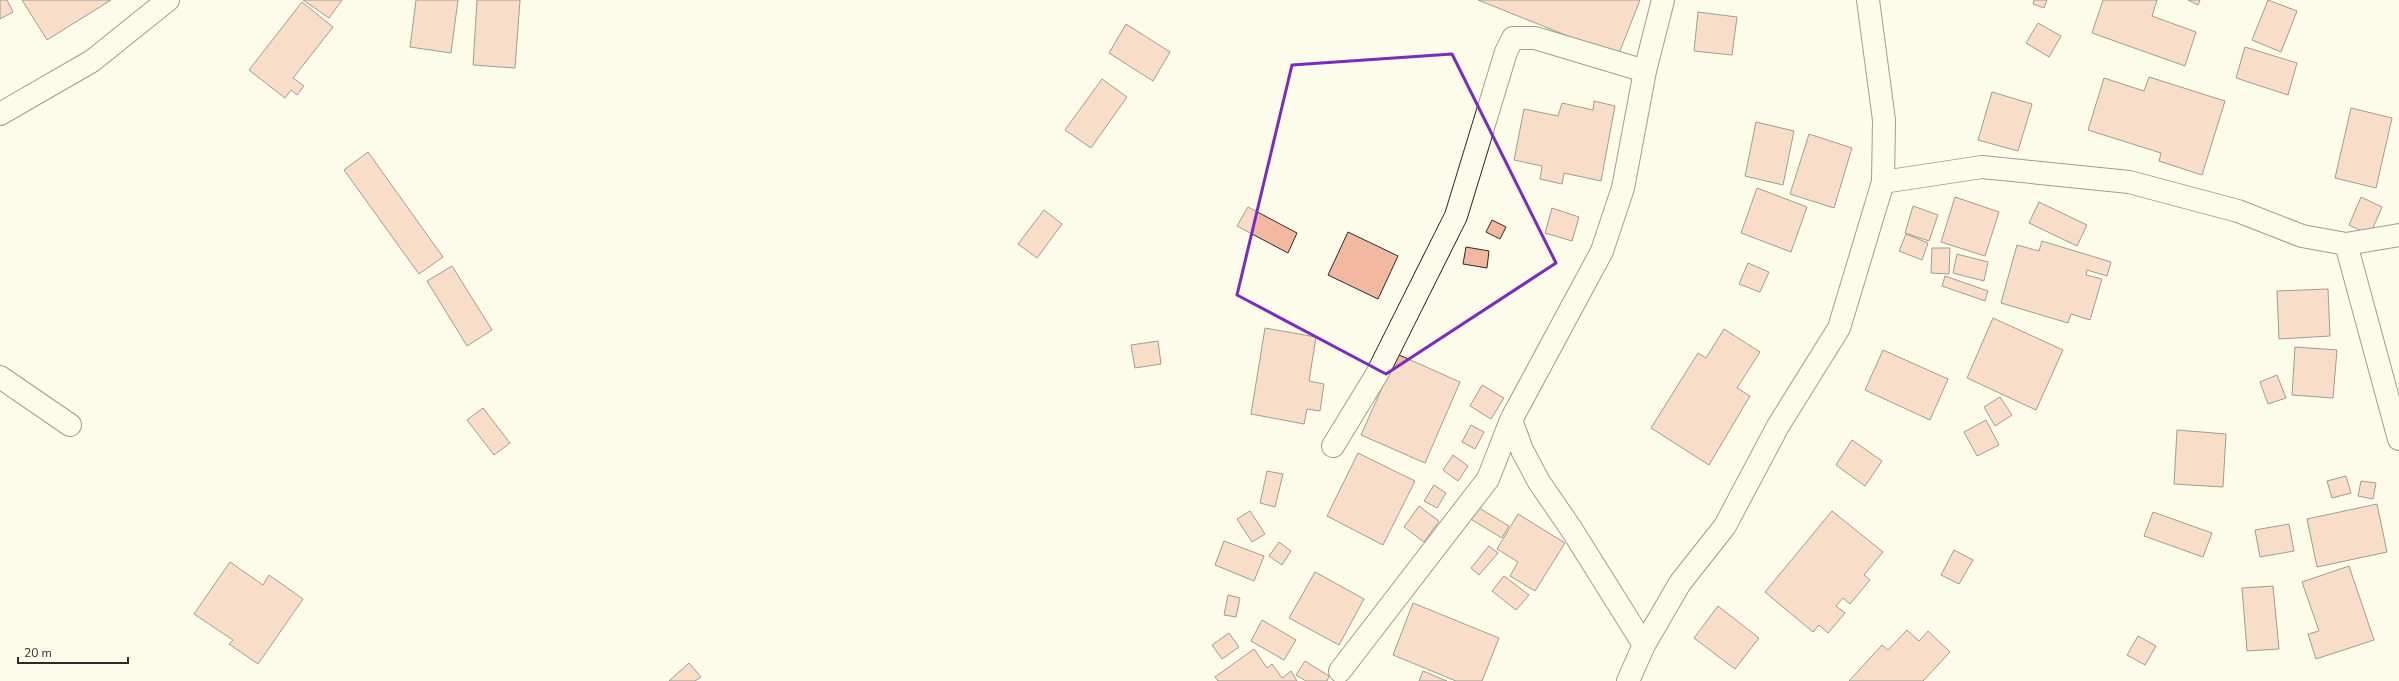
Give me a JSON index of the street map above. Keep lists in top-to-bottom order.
{
  "scale_bar": "20 m"
}
